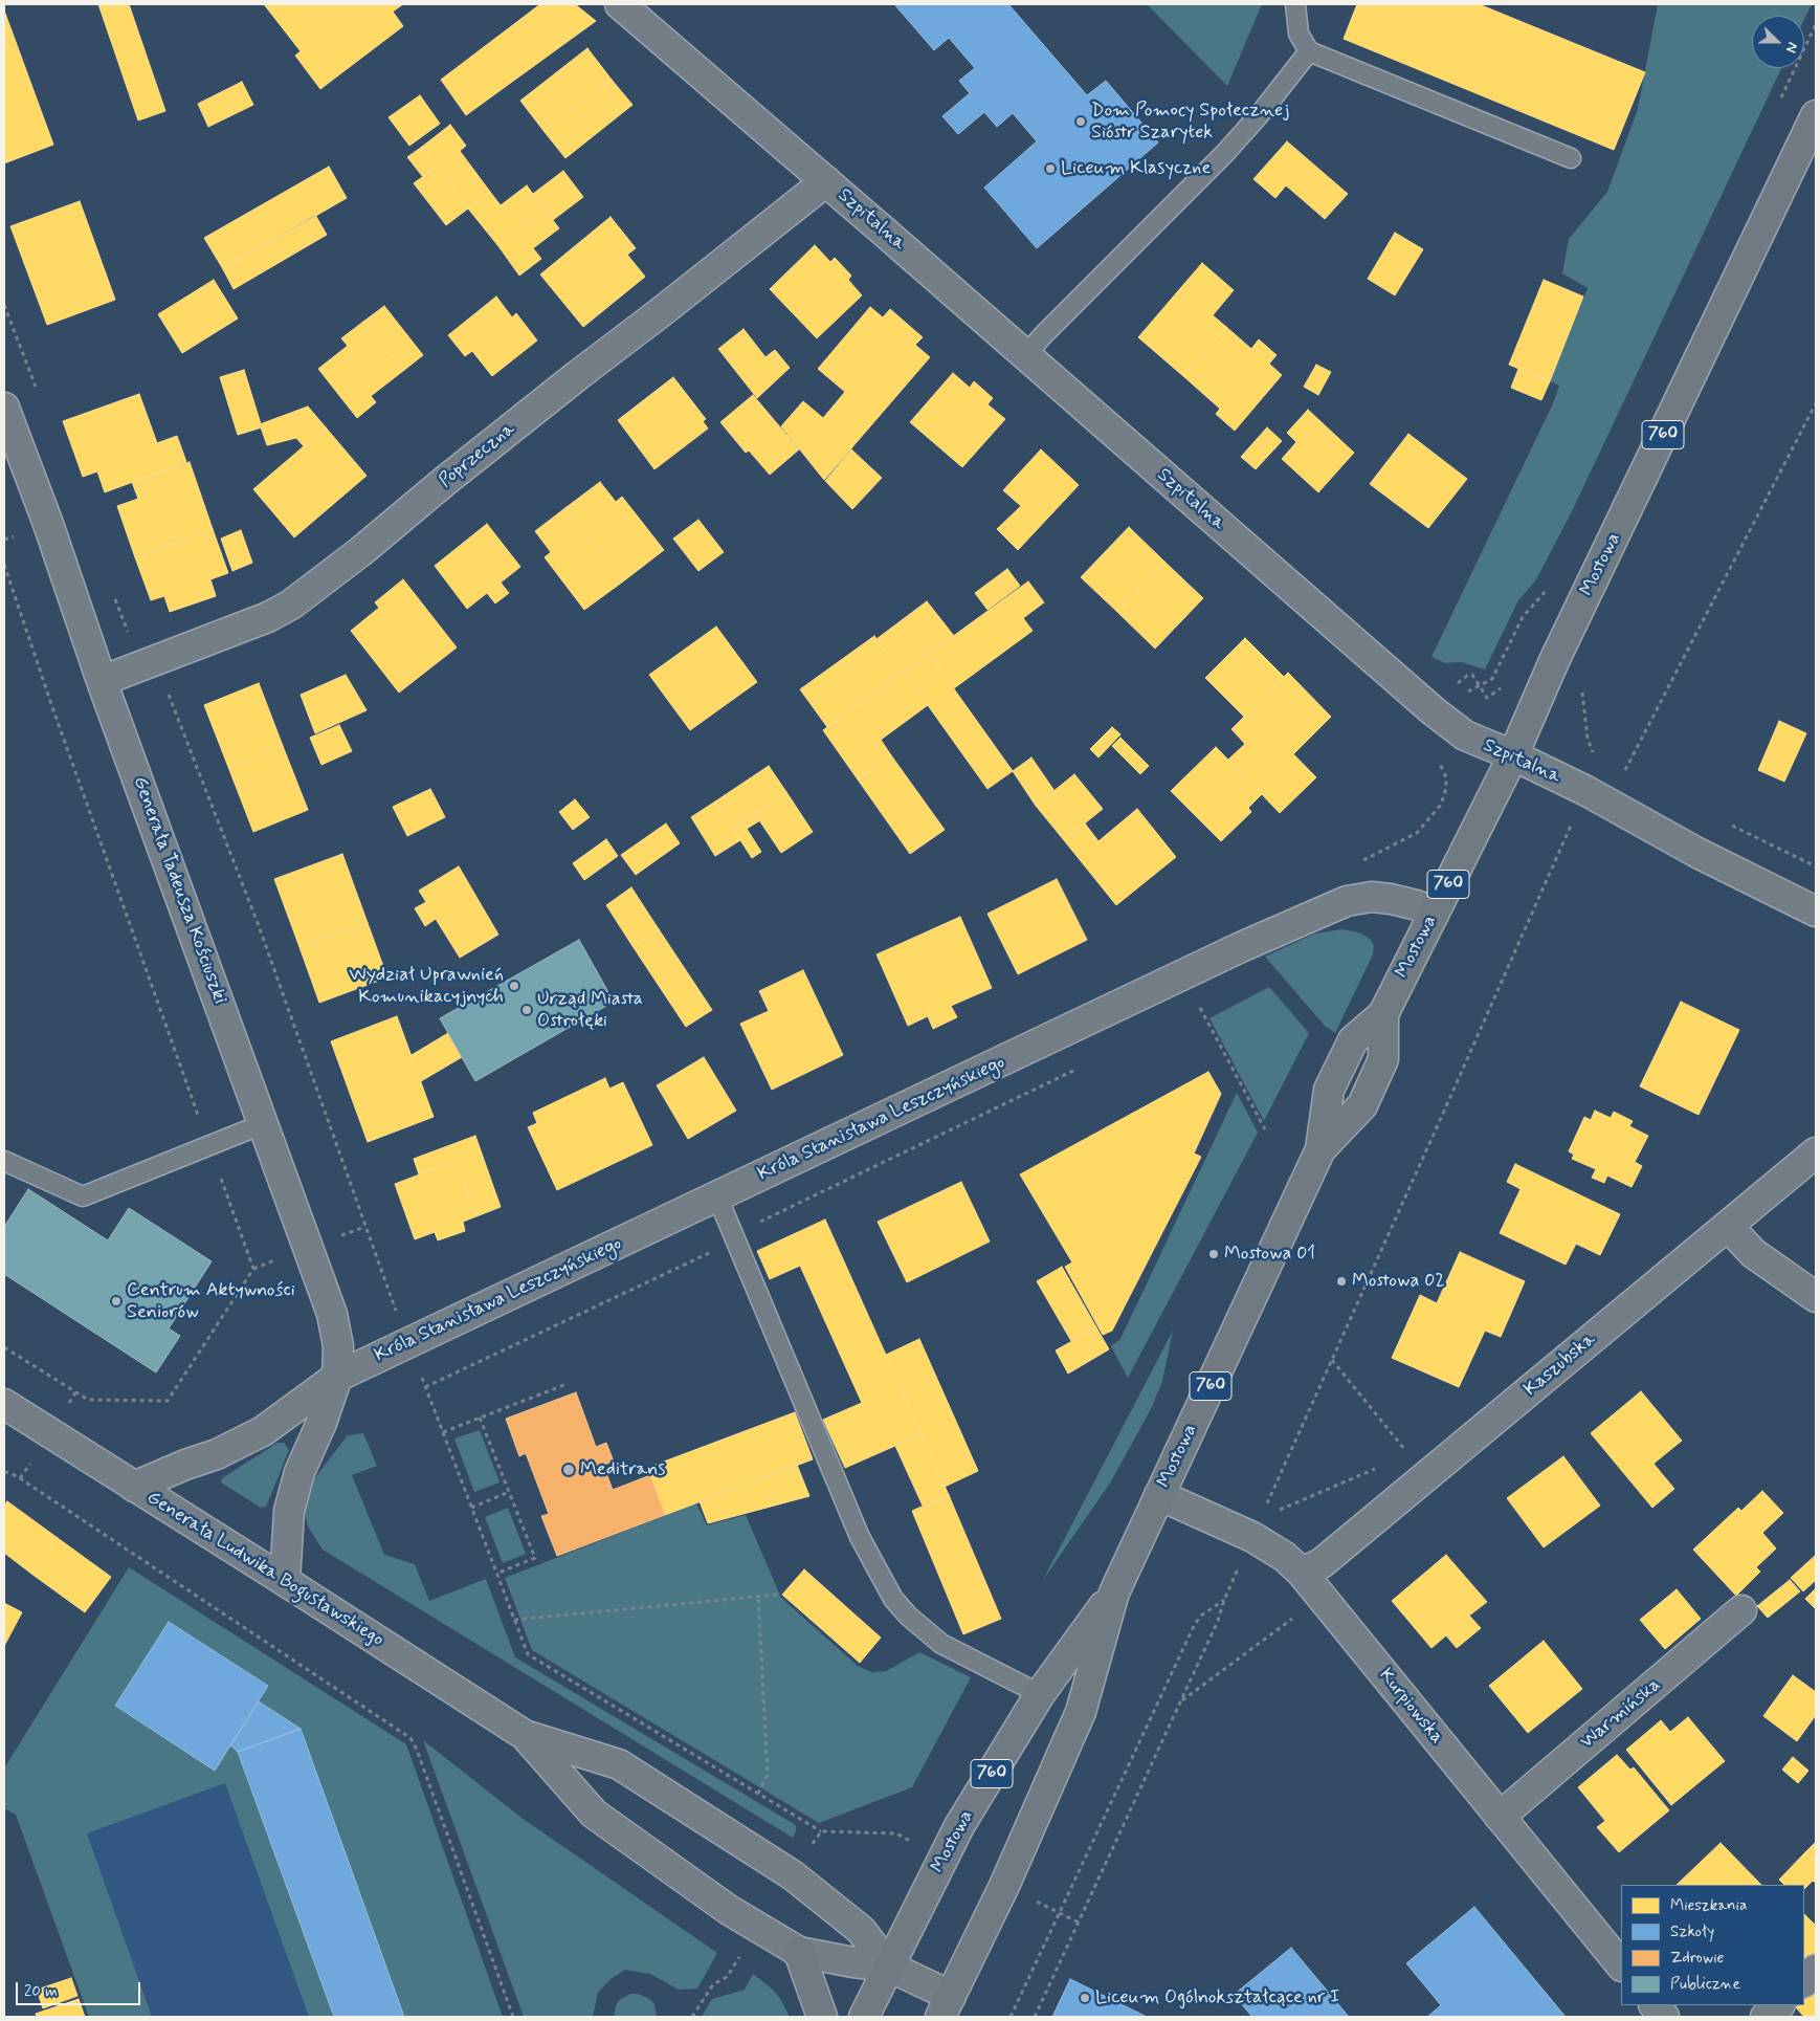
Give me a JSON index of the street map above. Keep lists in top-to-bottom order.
{
  "streets": {
    "main road": ["760", "Mostowa"],
    "street": [
      "Szpitalna",
      "Poprzeczna",
      "Generała Tadeusza Kościuszki",
      "Króla Stanisława Leszczyńskiego",
      "Kaszubska",
      "Generała Ludwika Bogusławskiego",
      "Kurpiowska",
      "Warmińska"
    ]
  },
  "crossings": [
    ["Szpitalna", "Poprzeczna"],
    ["Szpitalna", "Mostowa"],
    ["760", "Mostowa"],
    ["760", "Generała Ludwika Bogusławskiego"],
    ["Poprzeczna", "Generała Tadeusza Kościuszki"],
    ["Mostowa", "Króla Stanisława Leszczyńskiego"],
    ["Mostowa", "Generała Ludwika Bogusławskiego"],
    ["Mostowa", "Kurpiowska"],
    ["Generała Tadeusza Kościuszki", "Króla Stanisława Leszczyńskiego"],
    ["Króla Stanisława Leszczyńskiego", "Generała Ludwika Bogusławskiego"],
    ["Kaszubska", "Kurpiowska"],
    ["Kurpiowska", "Warmińska"]
  ],
  "places": [
    "Dom Pomocy Społecznej Sióstr Szarytek",
    "Liceum Klasyczne",
    "Wydział Uprawnień Komunikacyjnych",
    "Urząd Miasta Ostrołęki",
    "Mostowa 01",
    "Mostowa 02",
    "Centrum Aktywności Seniorów",
    "Meditrans",
    "Liceum Ogólnokształcące nr I"
  ],
  "legend": [
    "Mieszkania",
    "Szkoły",
    "Zdrowie",
    "Publiczne"
  ],
  "scale_bar": "20 m",
  "north": "right"
}
